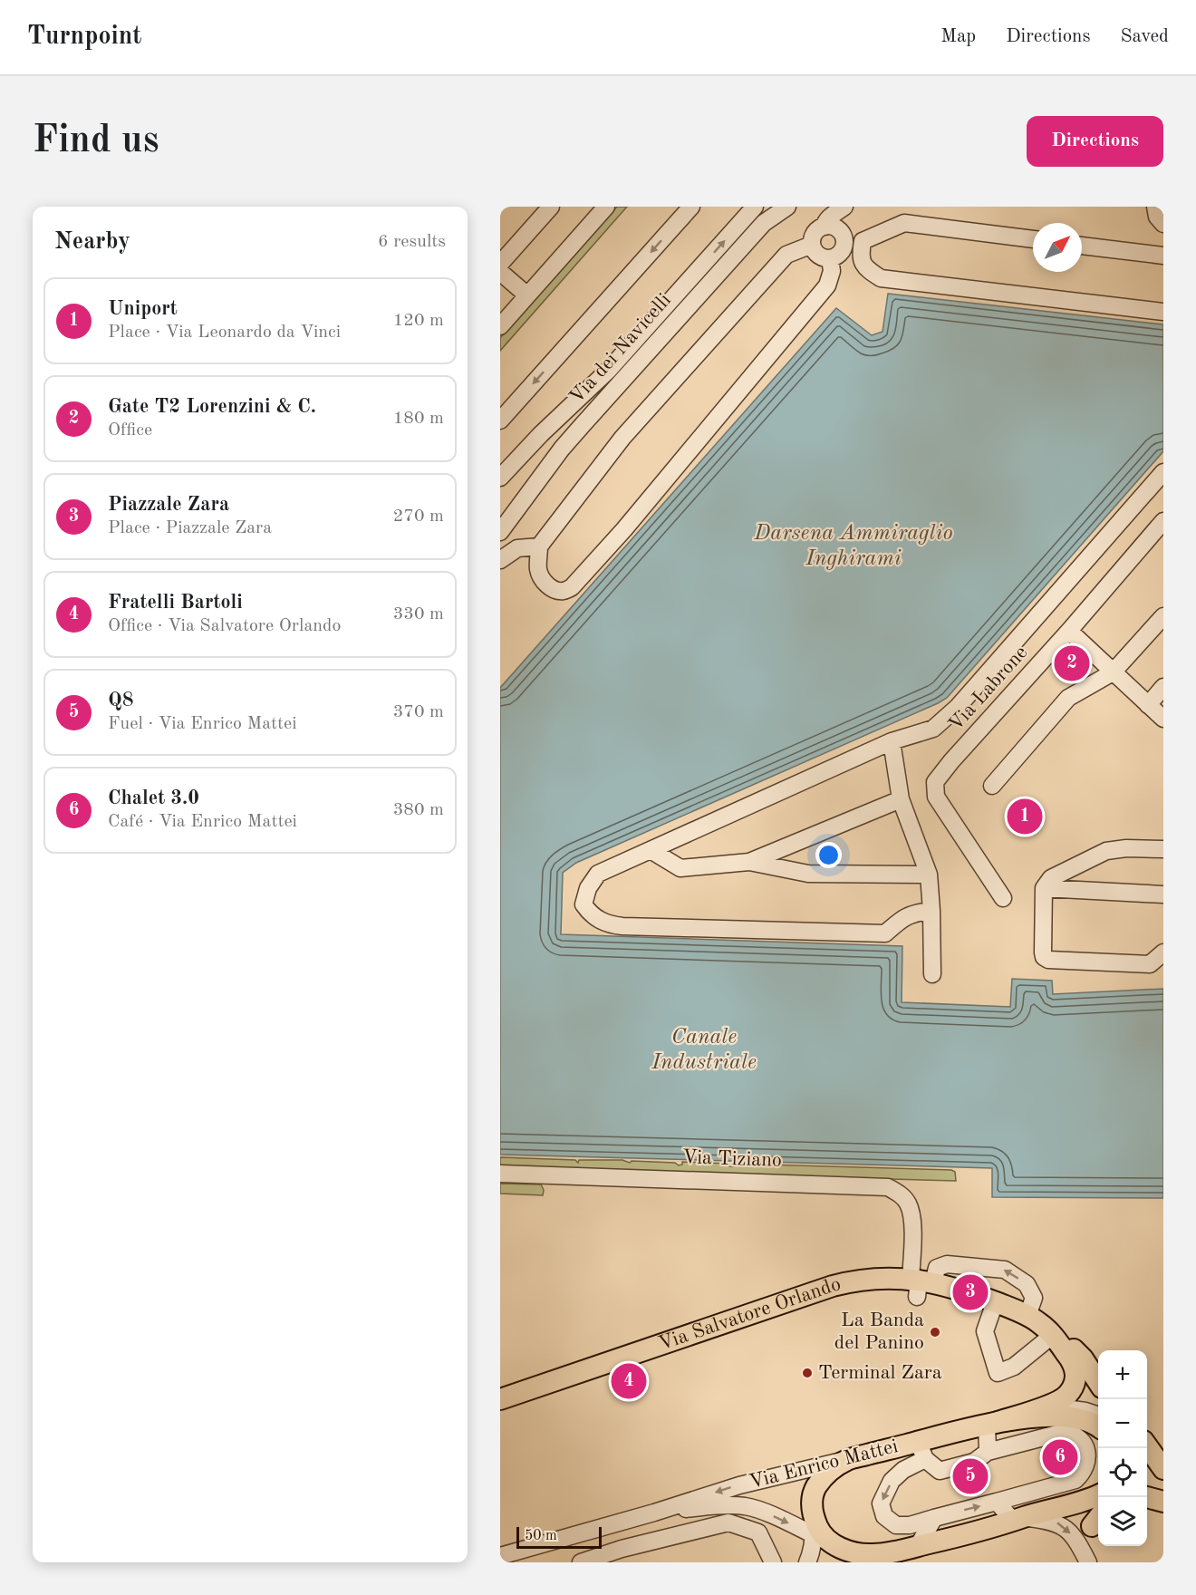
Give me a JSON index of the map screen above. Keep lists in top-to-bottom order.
{
  "streets": {
    "main road": ["Via Salvatore Orlando", "Via Enrico Mattei"],
    "street": ["Via dei Navicelli", "Via Labrone", "Via Tiziano"]
  },
  "crossings": [
    ["Via Tiziano", "Via Salvatore Orlando"],
    ["Via Salvatore Orlando", "Via Enrico Mattei"]
  ],
  "water": ["Darsena Ammiraglio Inghirami", "Canale Industriale"],
  "places": ["La Banda del Panino", "Terminal Zara"],
  "scale_bar": "50 m",
  "north": "top right",
  "page": {
    "header": "Turnpoint",
    "nav": ["Map", "Directions", "Saved"],
    "buttons": "Directions",
    "title": "Find us",
    "heading": ["Nearby", "6 results"],
    "list": [
      {
        "mark": "1",
        "name": "Uniport",
        "note": "Place · Via Leonardo da Vinci",
        "value": "120 m"
      },
      {
        "mark": "2",
        "name": "Gate T2 Lorenzini & C.",
        "note": "Office",
        "value": "180 m"
      },
      {
        "mark": "3",
        "name": "Piazzale Zara",
        "note": "Place · Piazzale Zara",
        "value": "270 m"
      },
      {
        "mark": "4",
        "name": "Fratelli Bartoli",
        "note": "Office · Via Salvatore Orlando",
        "value": "330 m"
      },
      {
        "mark": "5",
        "name": "Q8",
        "note": "Fuel · Via Enrico Mattei",
        "value": "370 m"
      },
      {
        "mark": "6",
        "name": "Chalet 3.0",
        "note": "Café · Via Enrico Mattei",
        "value": "380 m"
      }
    ],
    "pins": [
      "2",
      "1",
      "3",
      "4",
      "6",
      "5"
    ],
    "map_buttons": ["+", "−"],
    "scale": "50 m"
  }
}
